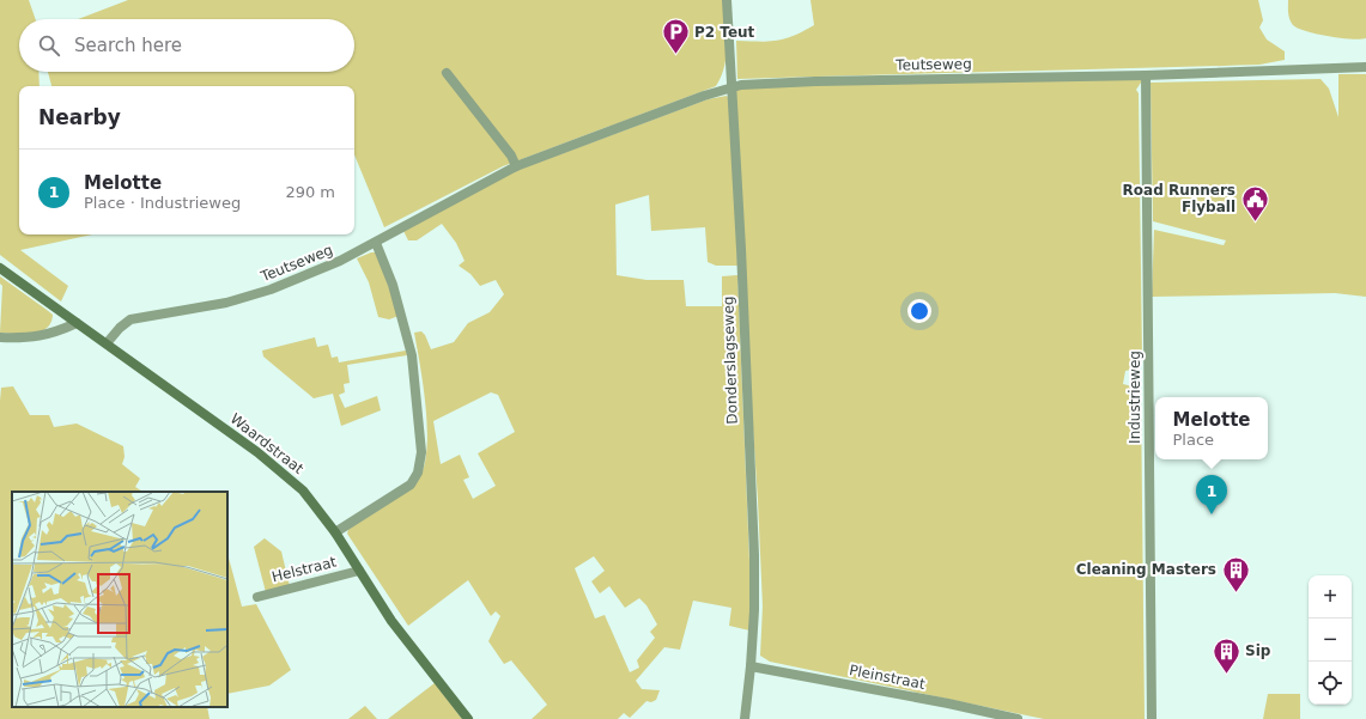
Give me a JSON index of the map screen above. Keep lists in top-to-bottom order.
{
  "streets": {
    "street": [
      "Teutseweg",
      "Donderslagseweg",
      "Industrieweg",
      "Waardstraat",
      "Helstraat",
      "Pleinstraat"
    ]
  },
  "crossings": [
    ["Teutseweg", "Donderslagseweg"],
    ["Teutseweg", "Industrieweg"],
    ["Teutseweg", "Waardstraat"],
    ["Donderslagseweg", "Pleinstraat"],
    ["Waardstraat", "Helstraat"]
  ],
  "places": {
    "parking": ["P2 Teut"],
    "public building": ["Road Runners Flyball"],
    "building": ["Cleaning Masters", "Sip"]
  },
  "page": {
    "search": "Search here",
    "heading": "Nearby",
    "list": [
      {
        "mark": "1",
        "name": "Melotte",
        "note": "Place · Industrieweg",
        "value": "290 m"
      }
    ],
    "popup": ["Melotte", "Place"],
    "pins": "1",
    "map_buttons": ["+", "−"]
  }
}
